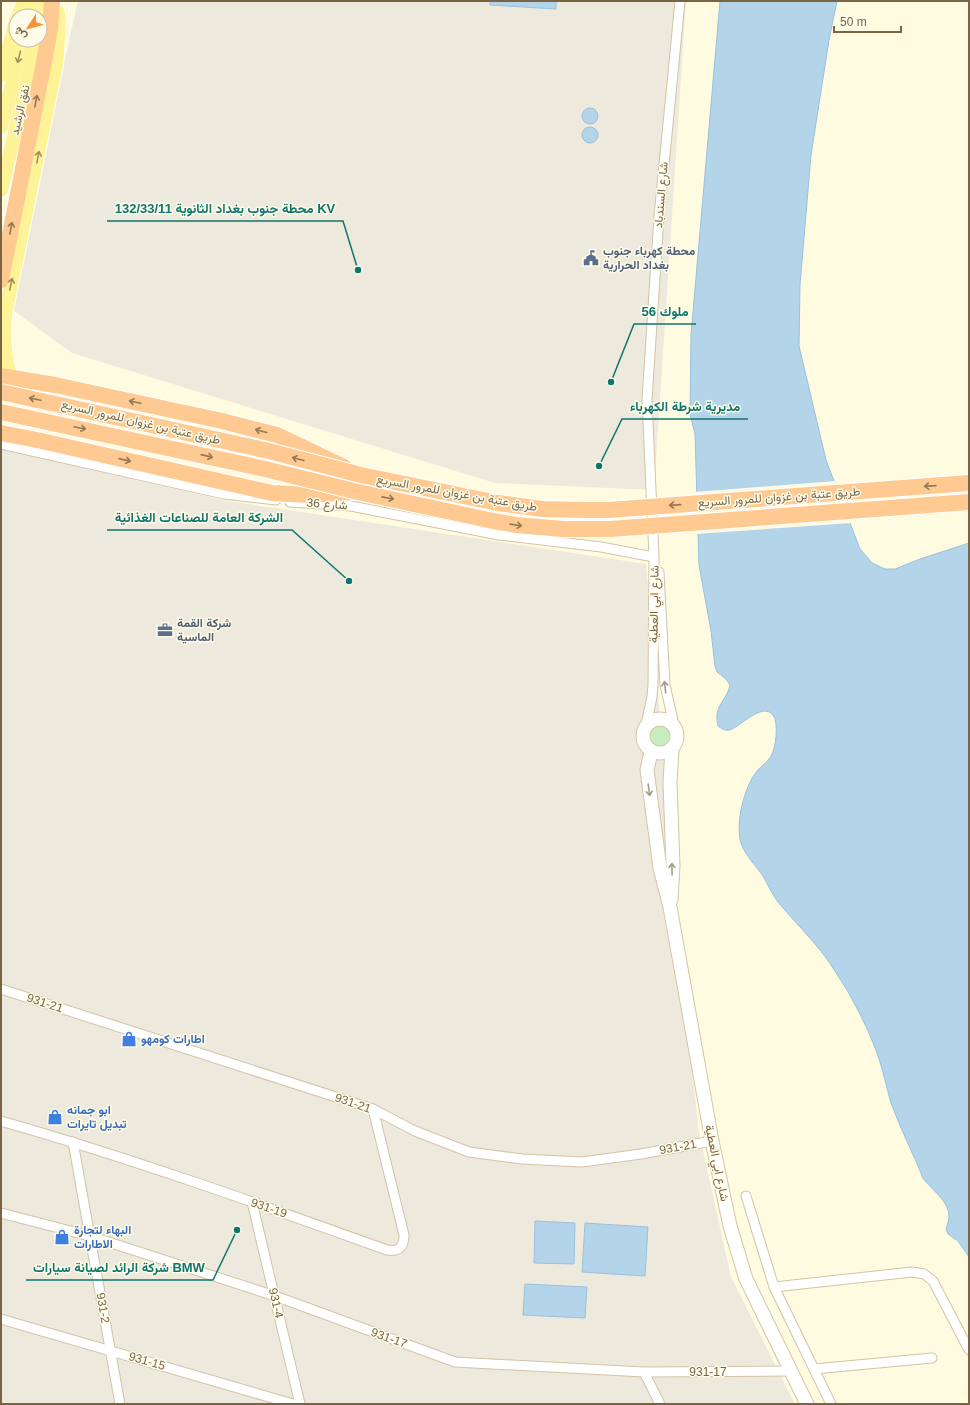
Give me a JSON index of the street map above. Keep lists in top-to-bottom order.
{
  "streets": {
    "highway": ["طريق عتبة بن غزوان للمرور السريع"],
    "main road": ["نفق الرشيد"],
    "street": [
      "شارع السندباد",
      "شارع 36",
      "شارع ابي العطية",
      "931-21",
      "931-19",
      "931-4",
      "931-2",
      "931-17",
      "931-15"
    ]
  },
  "crossings": [
    ["شارع السندباد", "شارع 36"],
    ["شارع السندباد", "شارع ابي العطية"],
    ["شارع 36", "شارع ابي العطية"],
    ["شارع ابي العطية", "931-21"],
    ["شارع ابي العطية", "931-17"],
    ["931-21", "931-19"],
    ["931-19", "931-4"],
    ["931-19", "931-2"],
    ["931-4", "931-17"],
    ["931-2", "931-17"],
    ["931-2", "931-15"]
  ],
  "places": {
    "public building": ["محطة كهرباء جنوب بغداد الحرارية"],
    "other": [
      "محطة جنوب بغداد الثانوية 132/33/11 KV",
      "ملوك 56",
      "مديرية شرطة الكهرباء",
      "الشركة العامة للصناعات الغذائية",
      "شركة الرائد لصيانة سيارات BMW"
    ],
    "office": ["شركة القمة الماسية"],
    "shop": ["اطارات كومهو", "ابو جمانه تبديل تايرات", "البهاء لتجارة الاطارات"]
  },
  "scale_bar": "50 m",
  "north": "bottom left"
}
